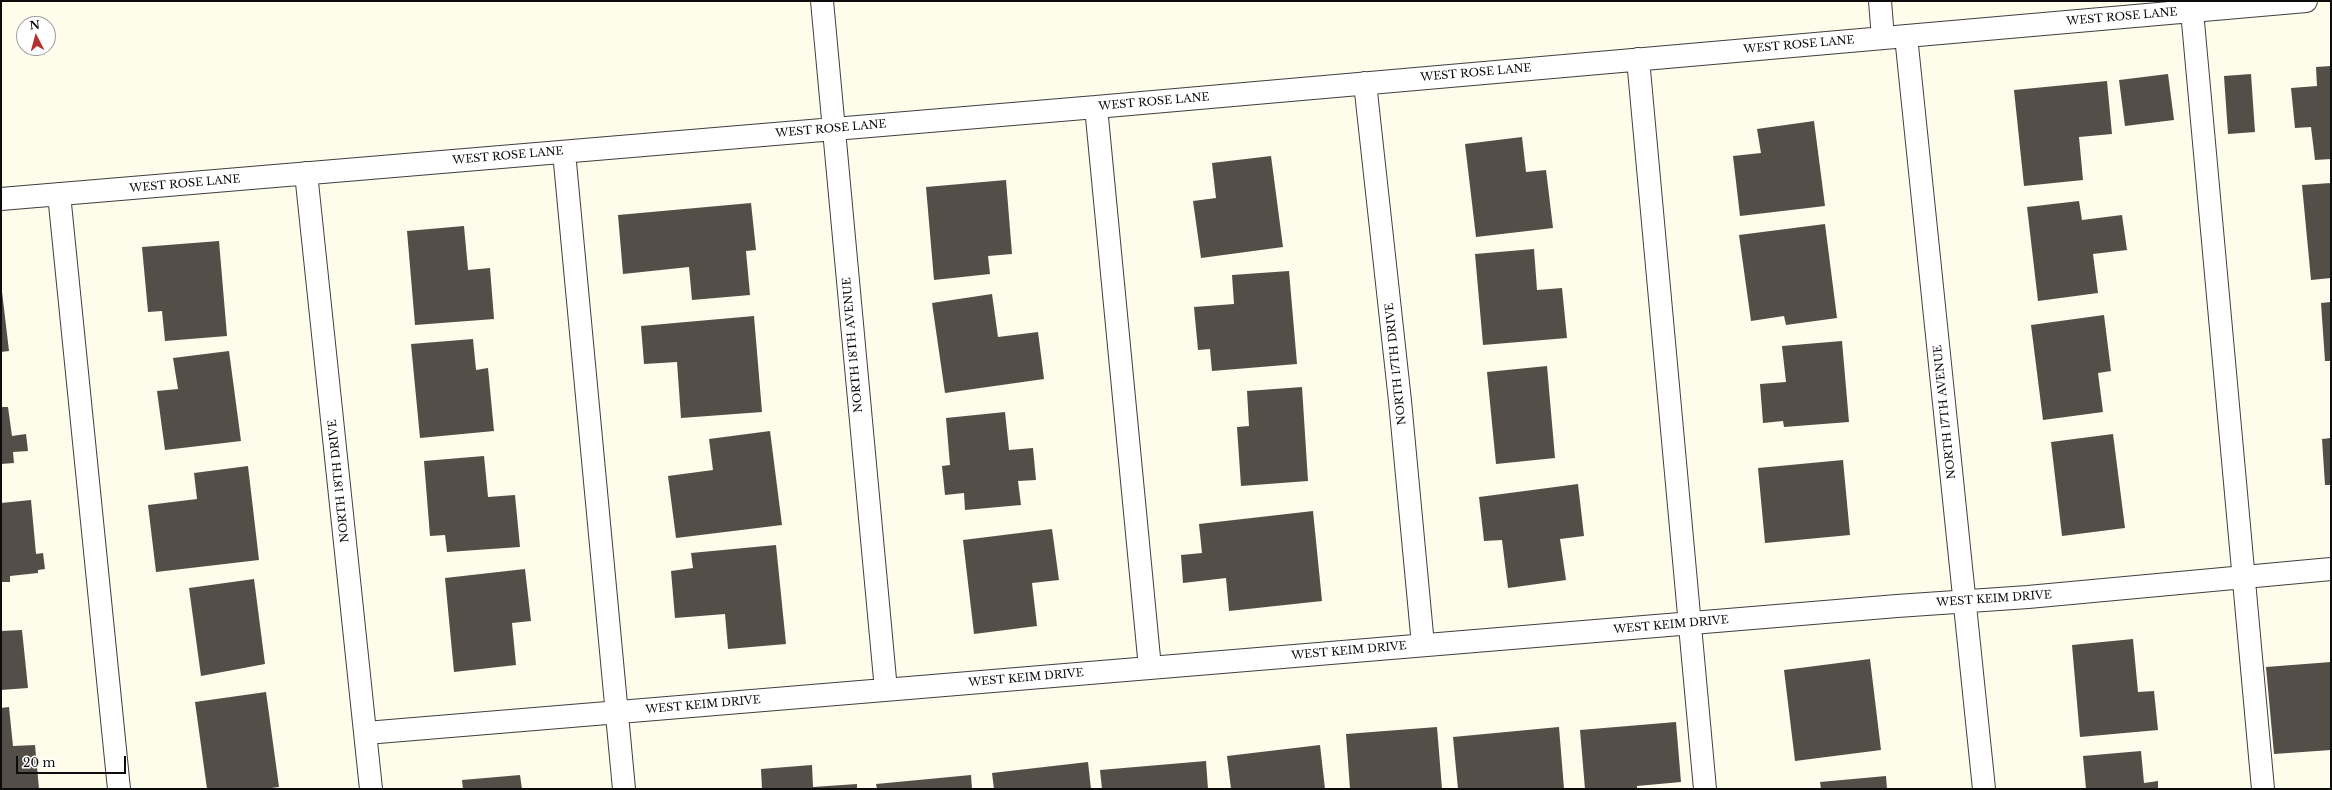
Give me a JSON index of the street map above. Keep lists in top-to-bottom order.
{
  "streets": {
    "street": [
      "WEST ROSE LANE",
      "NORTH 18TH AVENUE",
      "NORTH 17TH DRIVE",
      "NORTH 17TH AVENUE",
      "NORTH 18TH DRIVE",
      "WEST KEIM DRIVE"
    ]
  },
  "crossings": [
    ["WEST ROSE LANE", "NORTH 18TH AVENUE"],
    ["WEST ROSE LANE", "NORTH 17TH DRIVE"],
    ["WEST ROSE LANE", "NORTH 17TH AVENUE"],
    ["WEST ROSE LANE", "NORTH 18TH DRIVE"],
    ["NORTH 18TH AVENUE", "WEST KEIM DRIVE"],
    ["NORTH 17TH DRIVE", "WEST KEIM DRIVE"],
    ["NORTH 17TH AVENUE", "WEST KEIM DRIVE"],
    ["NORTH 18TH DRIVE", "WEST KEIM DRIVE"]
  ],
  "scale_bar": "20 m",
  "north": "top"
}
